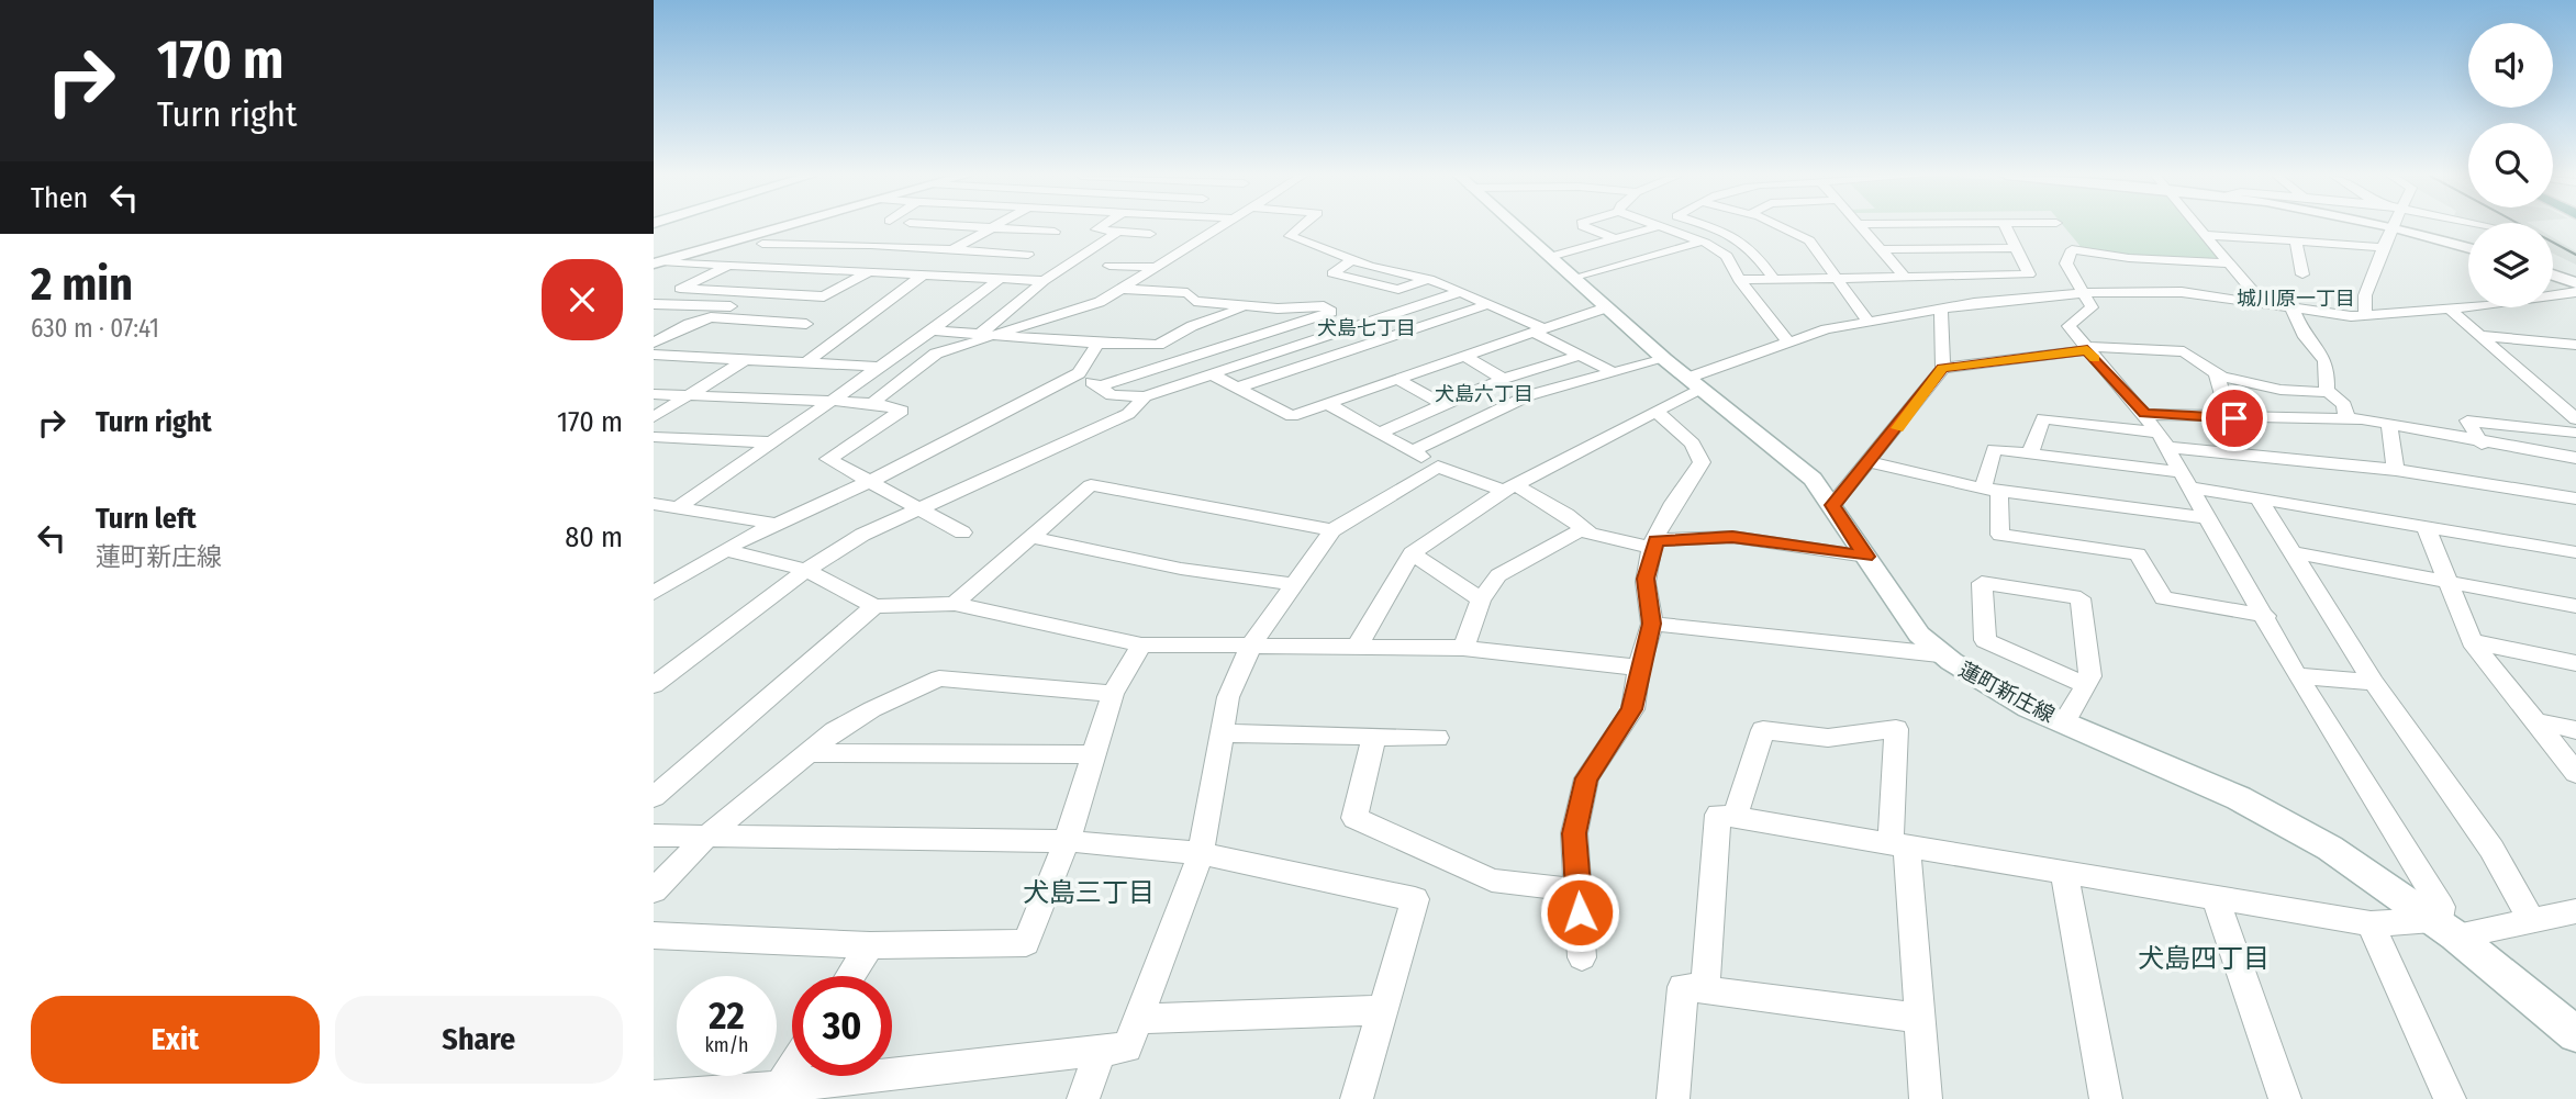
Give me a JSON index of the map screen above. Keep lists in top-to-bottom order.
{
  "streets": {
    "main road": ["蓮町新庄線"]
  },
  "districts": [
    "城川原一丁目",
    "犬島七丁目",
    "犬島六丁目",
    "犬島三丁目",
    "犬島四丁目"
  ],
  "page": {
    "turn": ["170 m", "Turn right"],
    "then": "Then",
    "heading": ["2 min", "630 m · 07:41"],
    "list": [
      {
        "name": "Turn right",
        "value": "170 m"
      },
      {
        "name": "Turn left",
        "note": "蓮町新庄線",
        "value": "80 m"
      }
    ],
    "speed": "22 km/h",
    "limit": "30",
    "buttons": ["Exit", "Share"]
  }
}
